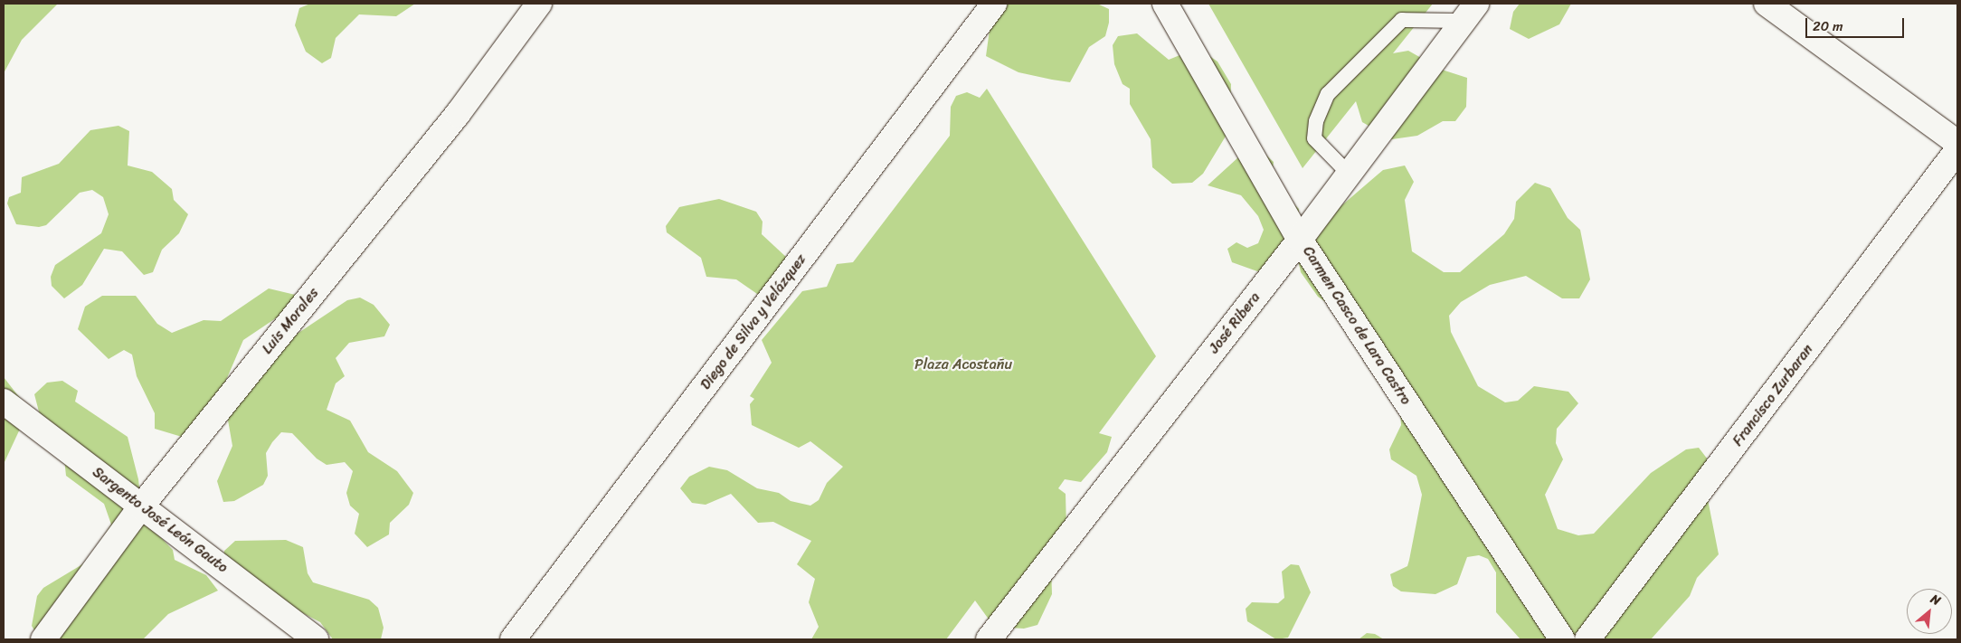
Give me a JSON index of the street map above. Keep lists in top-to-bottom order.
{
  "streets": {
    "street": [
      "Luis Morales",
      "Diego de Silva y Velázquez",
      "José Ribera",
      "Carmen Casco de Lara Castro",
      "Francisco Zurbaran",
      "Sargento José León Gauto"
    ]
  },
  "crossings": [
    ["Luis Morales", "Sargento José León Gauto"],
    ["José Ribera", "Carmen Casco de Lara Castro"]
  ],
  "parks": ["Plaza Acostañu"],
  "scale_bar": "20 m",
  "north": "top right"
}
